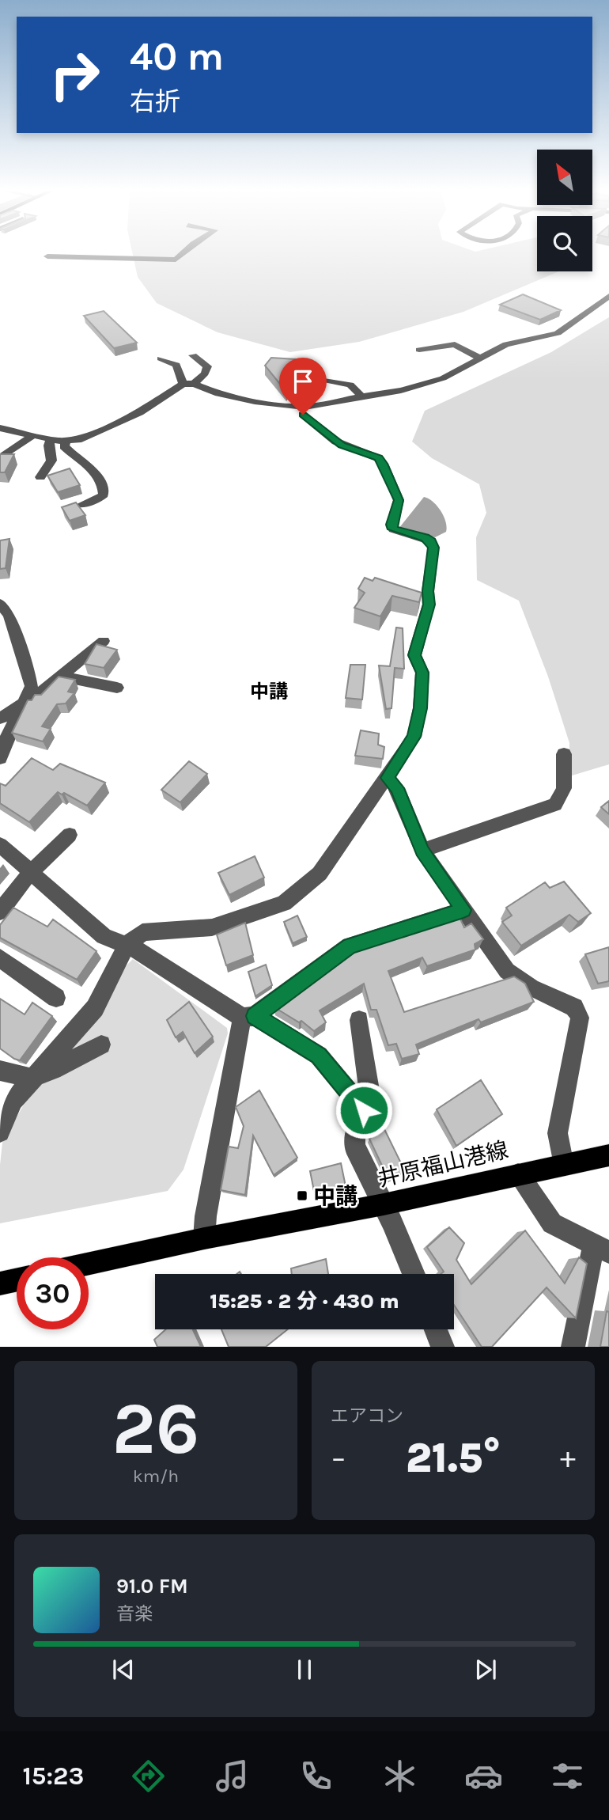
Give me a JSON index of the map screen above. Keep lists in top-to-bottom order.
{
  "streets": {
    "main road": ["井原福山港線"]
  },
  "districts": ["中講"],
  "places": {
    "transit": ["中講"]
  },
  "north": "top left",
  "page": {
    "turn": ["40 m", "右折"],
    "limit": "30",
    "trip": "15:25 · 2 分 · 430 m",
    "tile": [
      ["26", "km/h"],
      "エアコン"
    ],
    "heat": ["−", "21.5°", "+"],
    "song": ["91.0 FM", "音楽"],
    "tabs": "15:23"
  }
}
